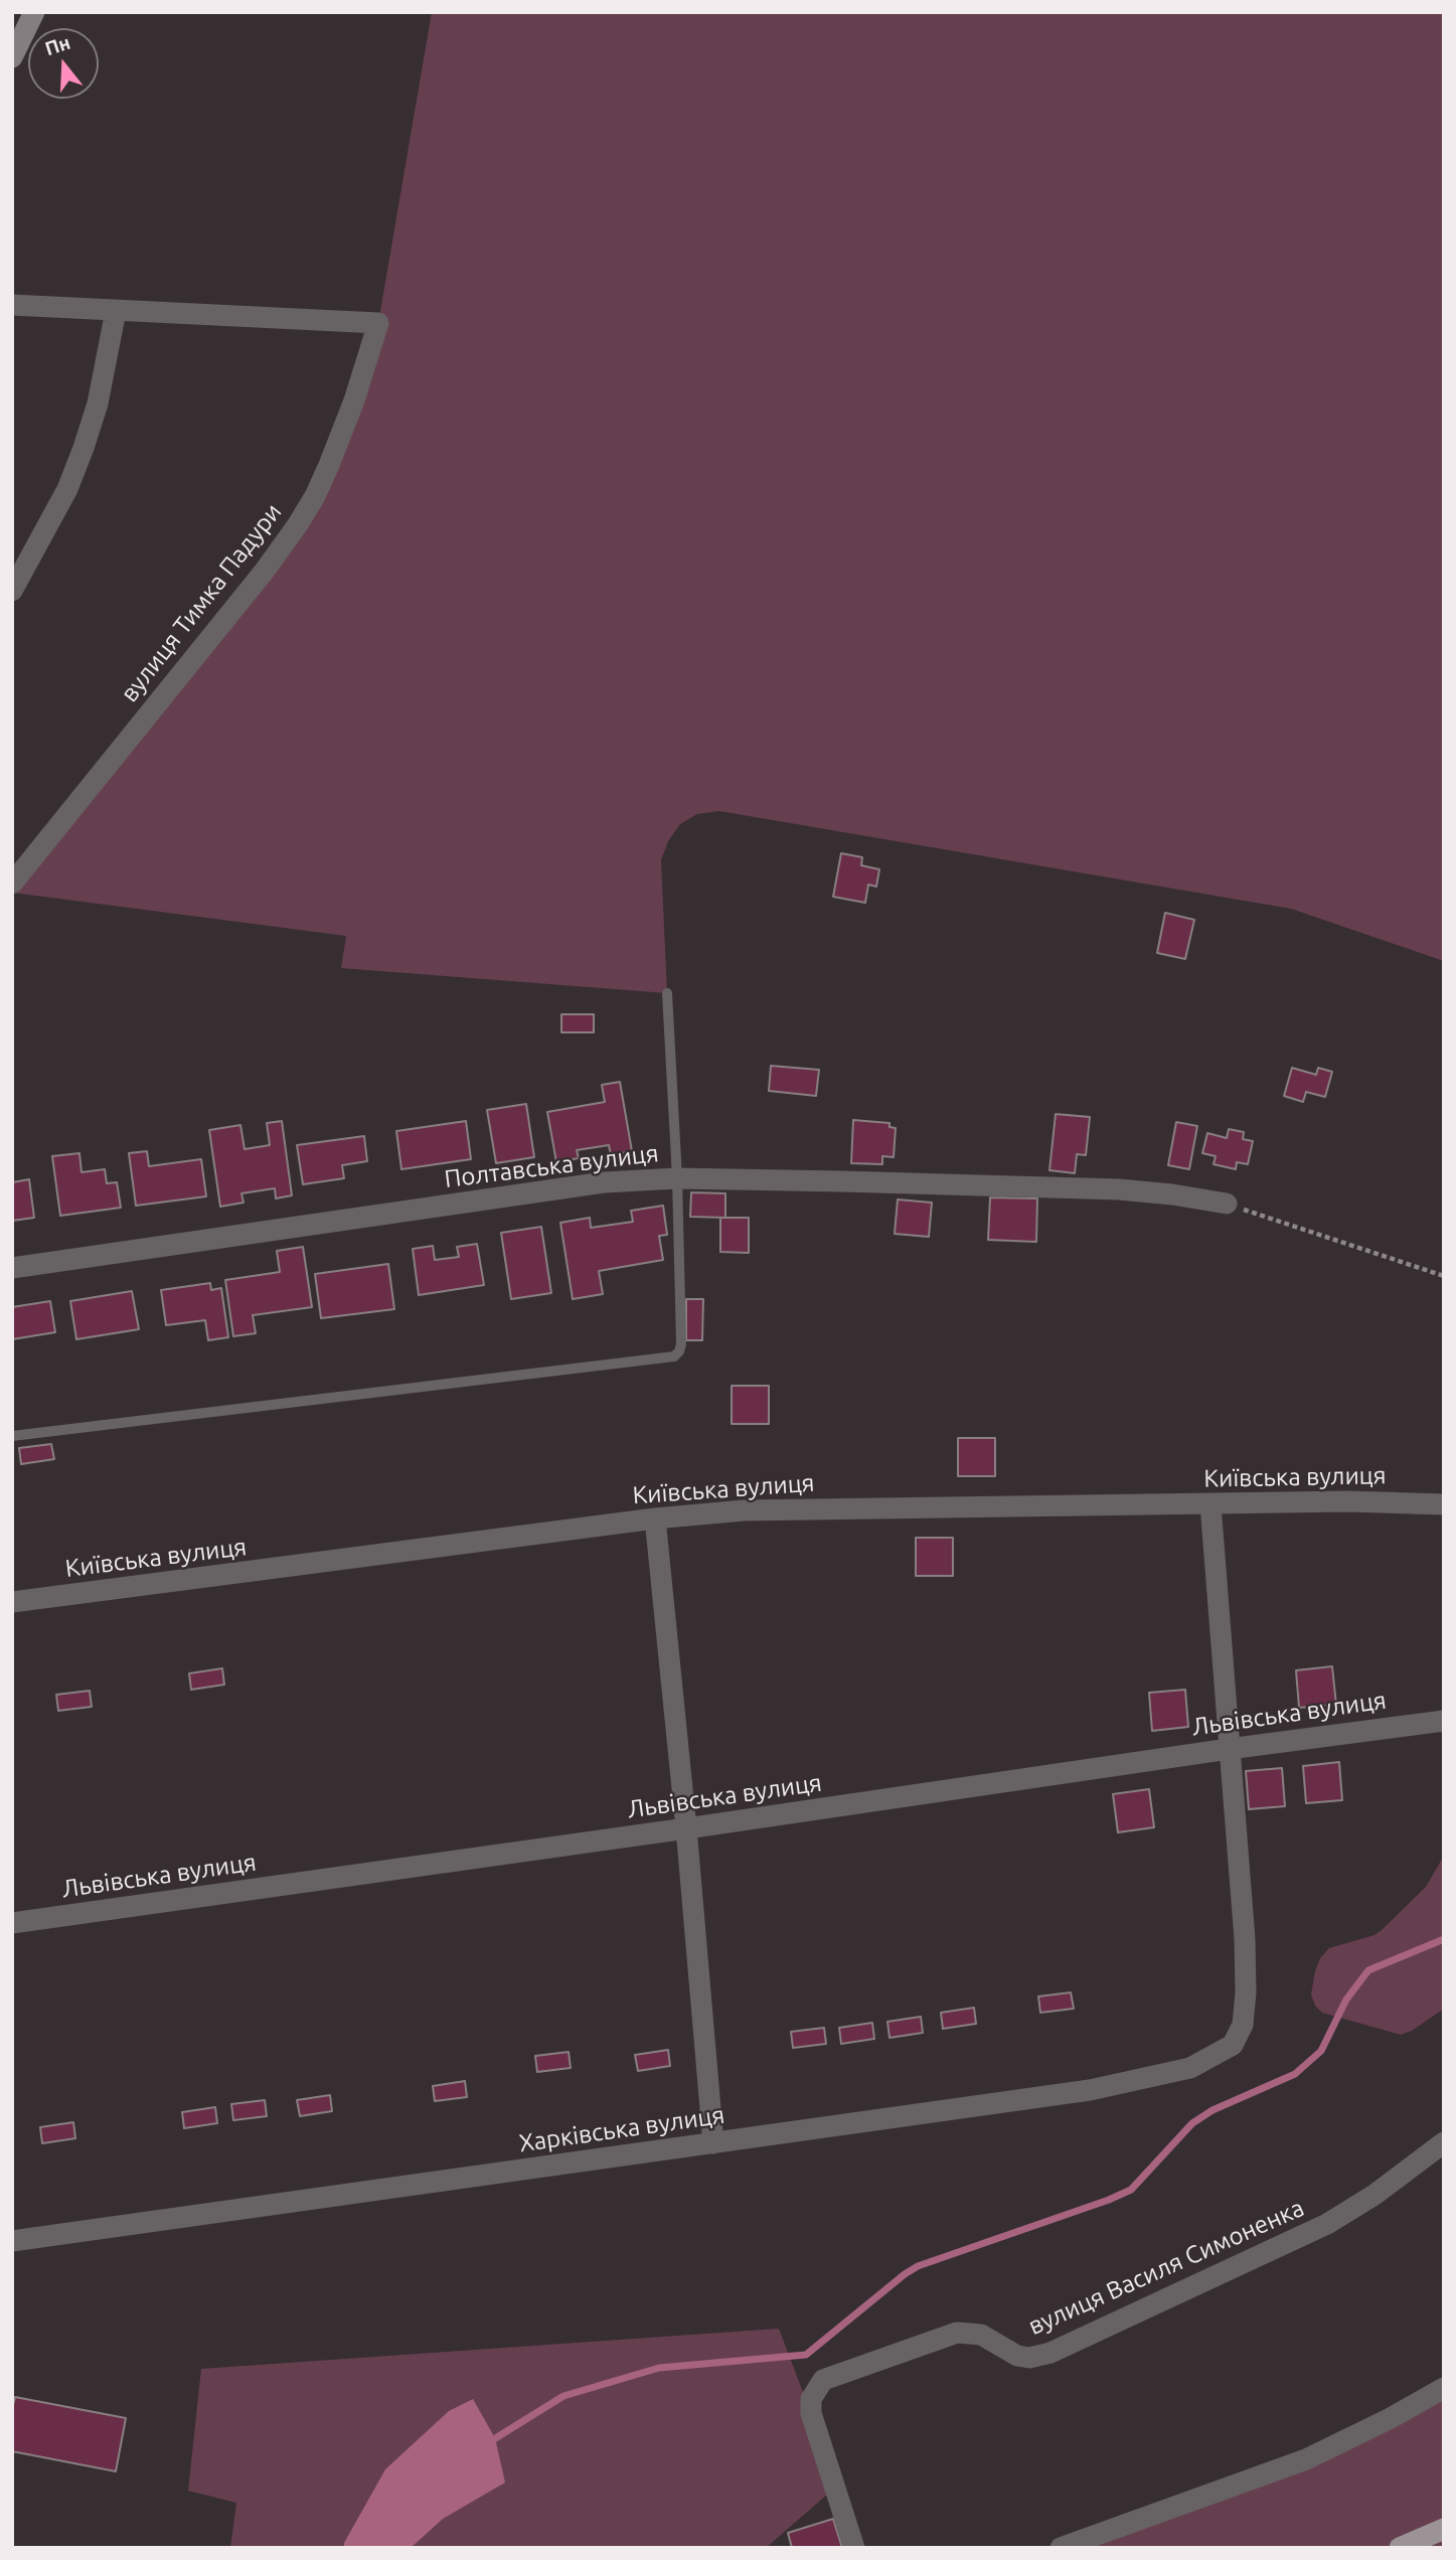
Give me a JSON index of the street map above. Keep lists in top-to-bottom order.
{
  "streets": {
    "street": [
      "вулиця Тимка Падури",
      "Полтавська вулиця",
      "Київська вулиця",
      "Львівська вулиця",
      "Харківська вулиця",
      "вулиця Василя Симоненка"
    ]
  },
  "crossings": [
    ["Львівська вулиця", "Харківська вулиця"]
  ],
  "north": "top"
}
